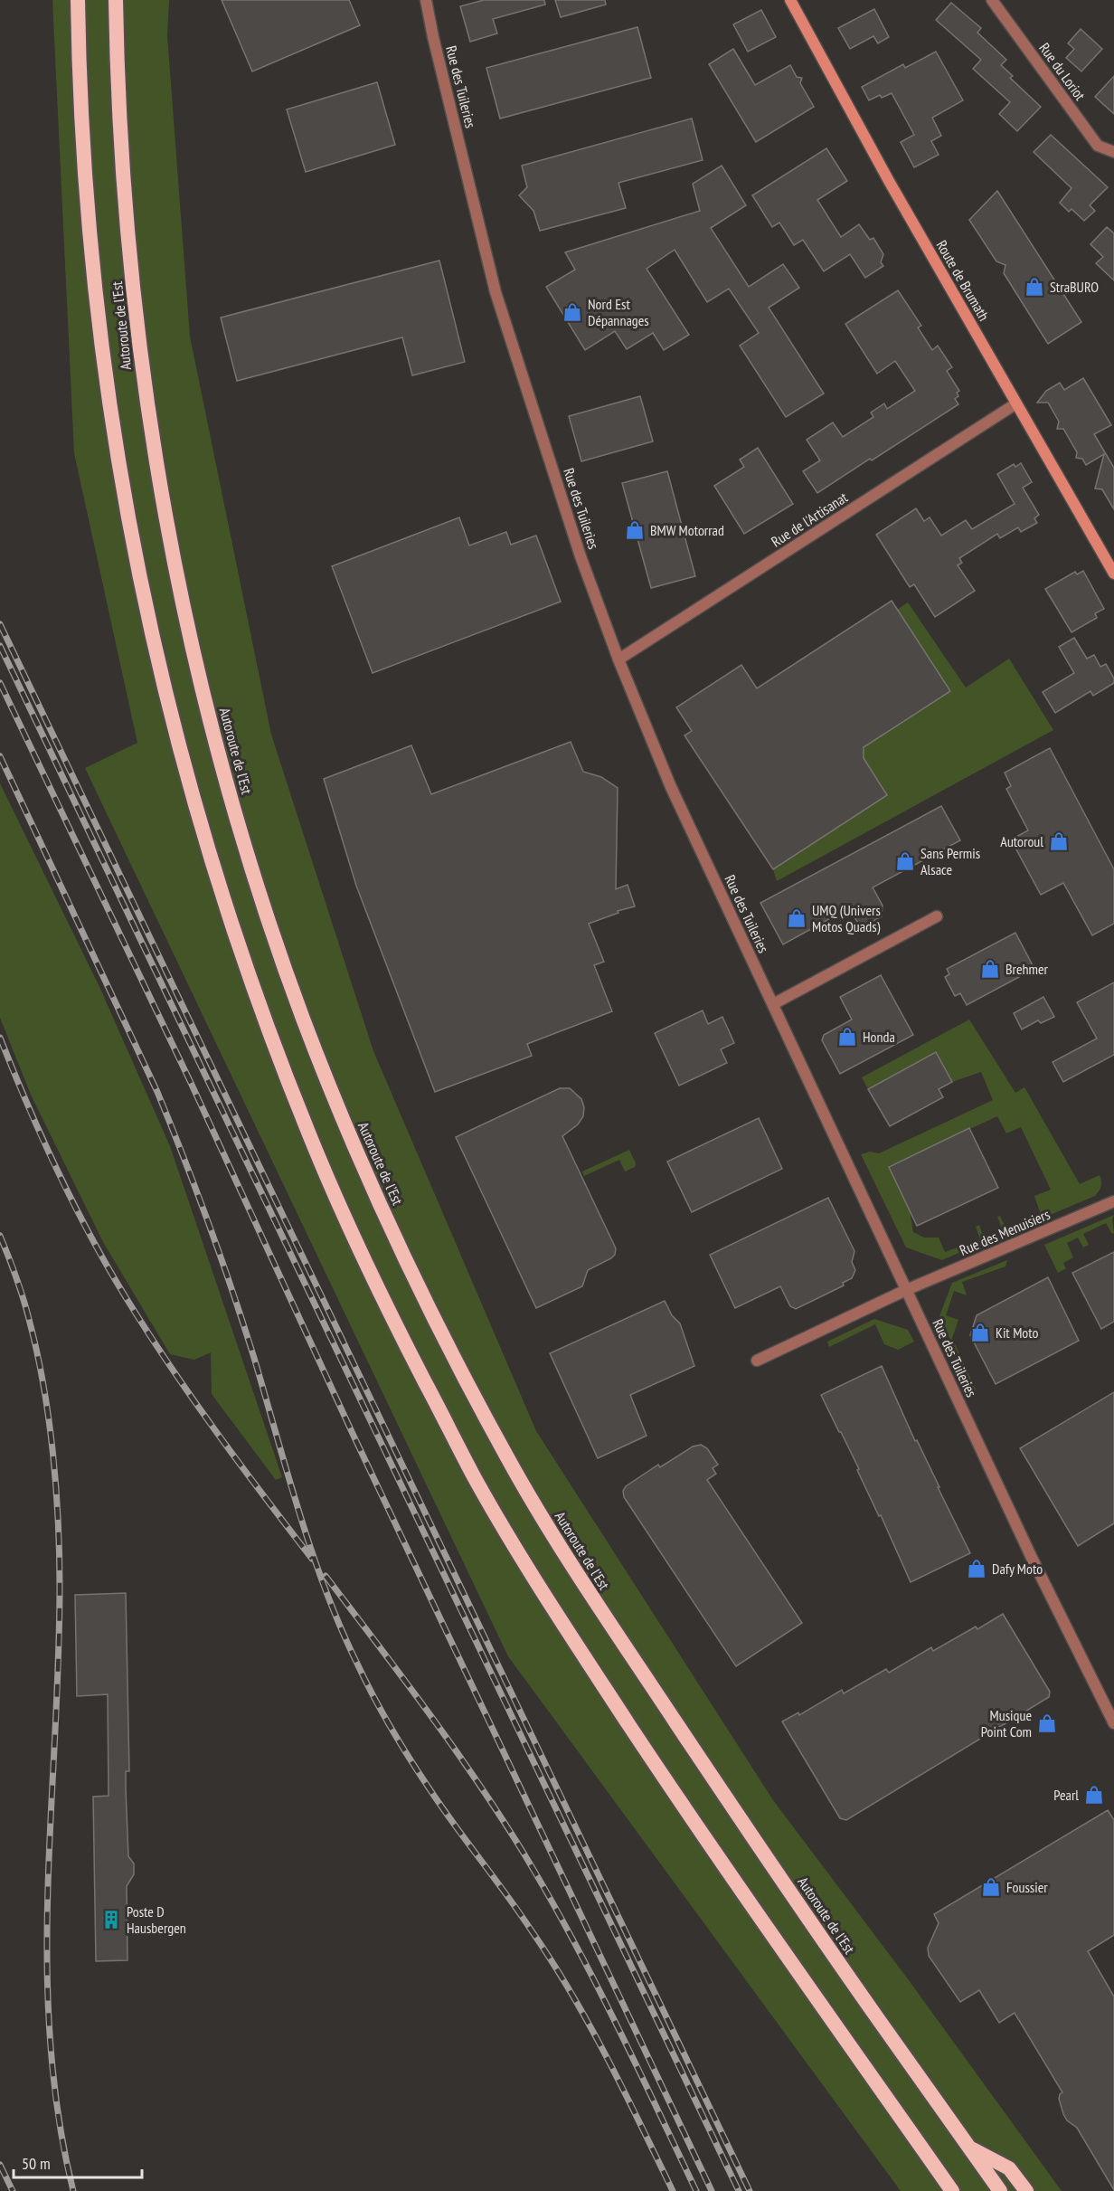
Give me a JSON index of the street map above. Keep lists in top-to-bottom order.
{
  "streets": {
    "highway": ["Autoroute de l’Est"],
    "main road": ["Route de Brumath"],
    "street": [
      "Rue du Loriot",
      "Rue des Tuileries",
      "Rue de l'Artisanat",
      "Rue des Menuisiers"
    ]
  },
  "crossings": [
    ["Rue des Tuileries", "Rue de l'Artisanat"],
    ["Rue des Tuileries", "Rue des Menuisiers"],
    ["Route de Brumath", "Rue de l'Artisanat"]
  ],
  "places": {
    "shop": [
      "StraBURO",
      "Nord Est Dépannages",
      "BMW Motorrad",
      "Autoroul",
      "Sans Permis Alsace",
      "UMQ (Univers Motos Quads)",
      "Brehmer",
      "Honda",
      "Kit Moto",
      "Dafy Moto",
      "Musique Point Com",
      "Pearl",
      "Foussier"
    ],
    "building": ["Poste D Hausbergen"]
  },
  "scale_bar": "50 m"
}
